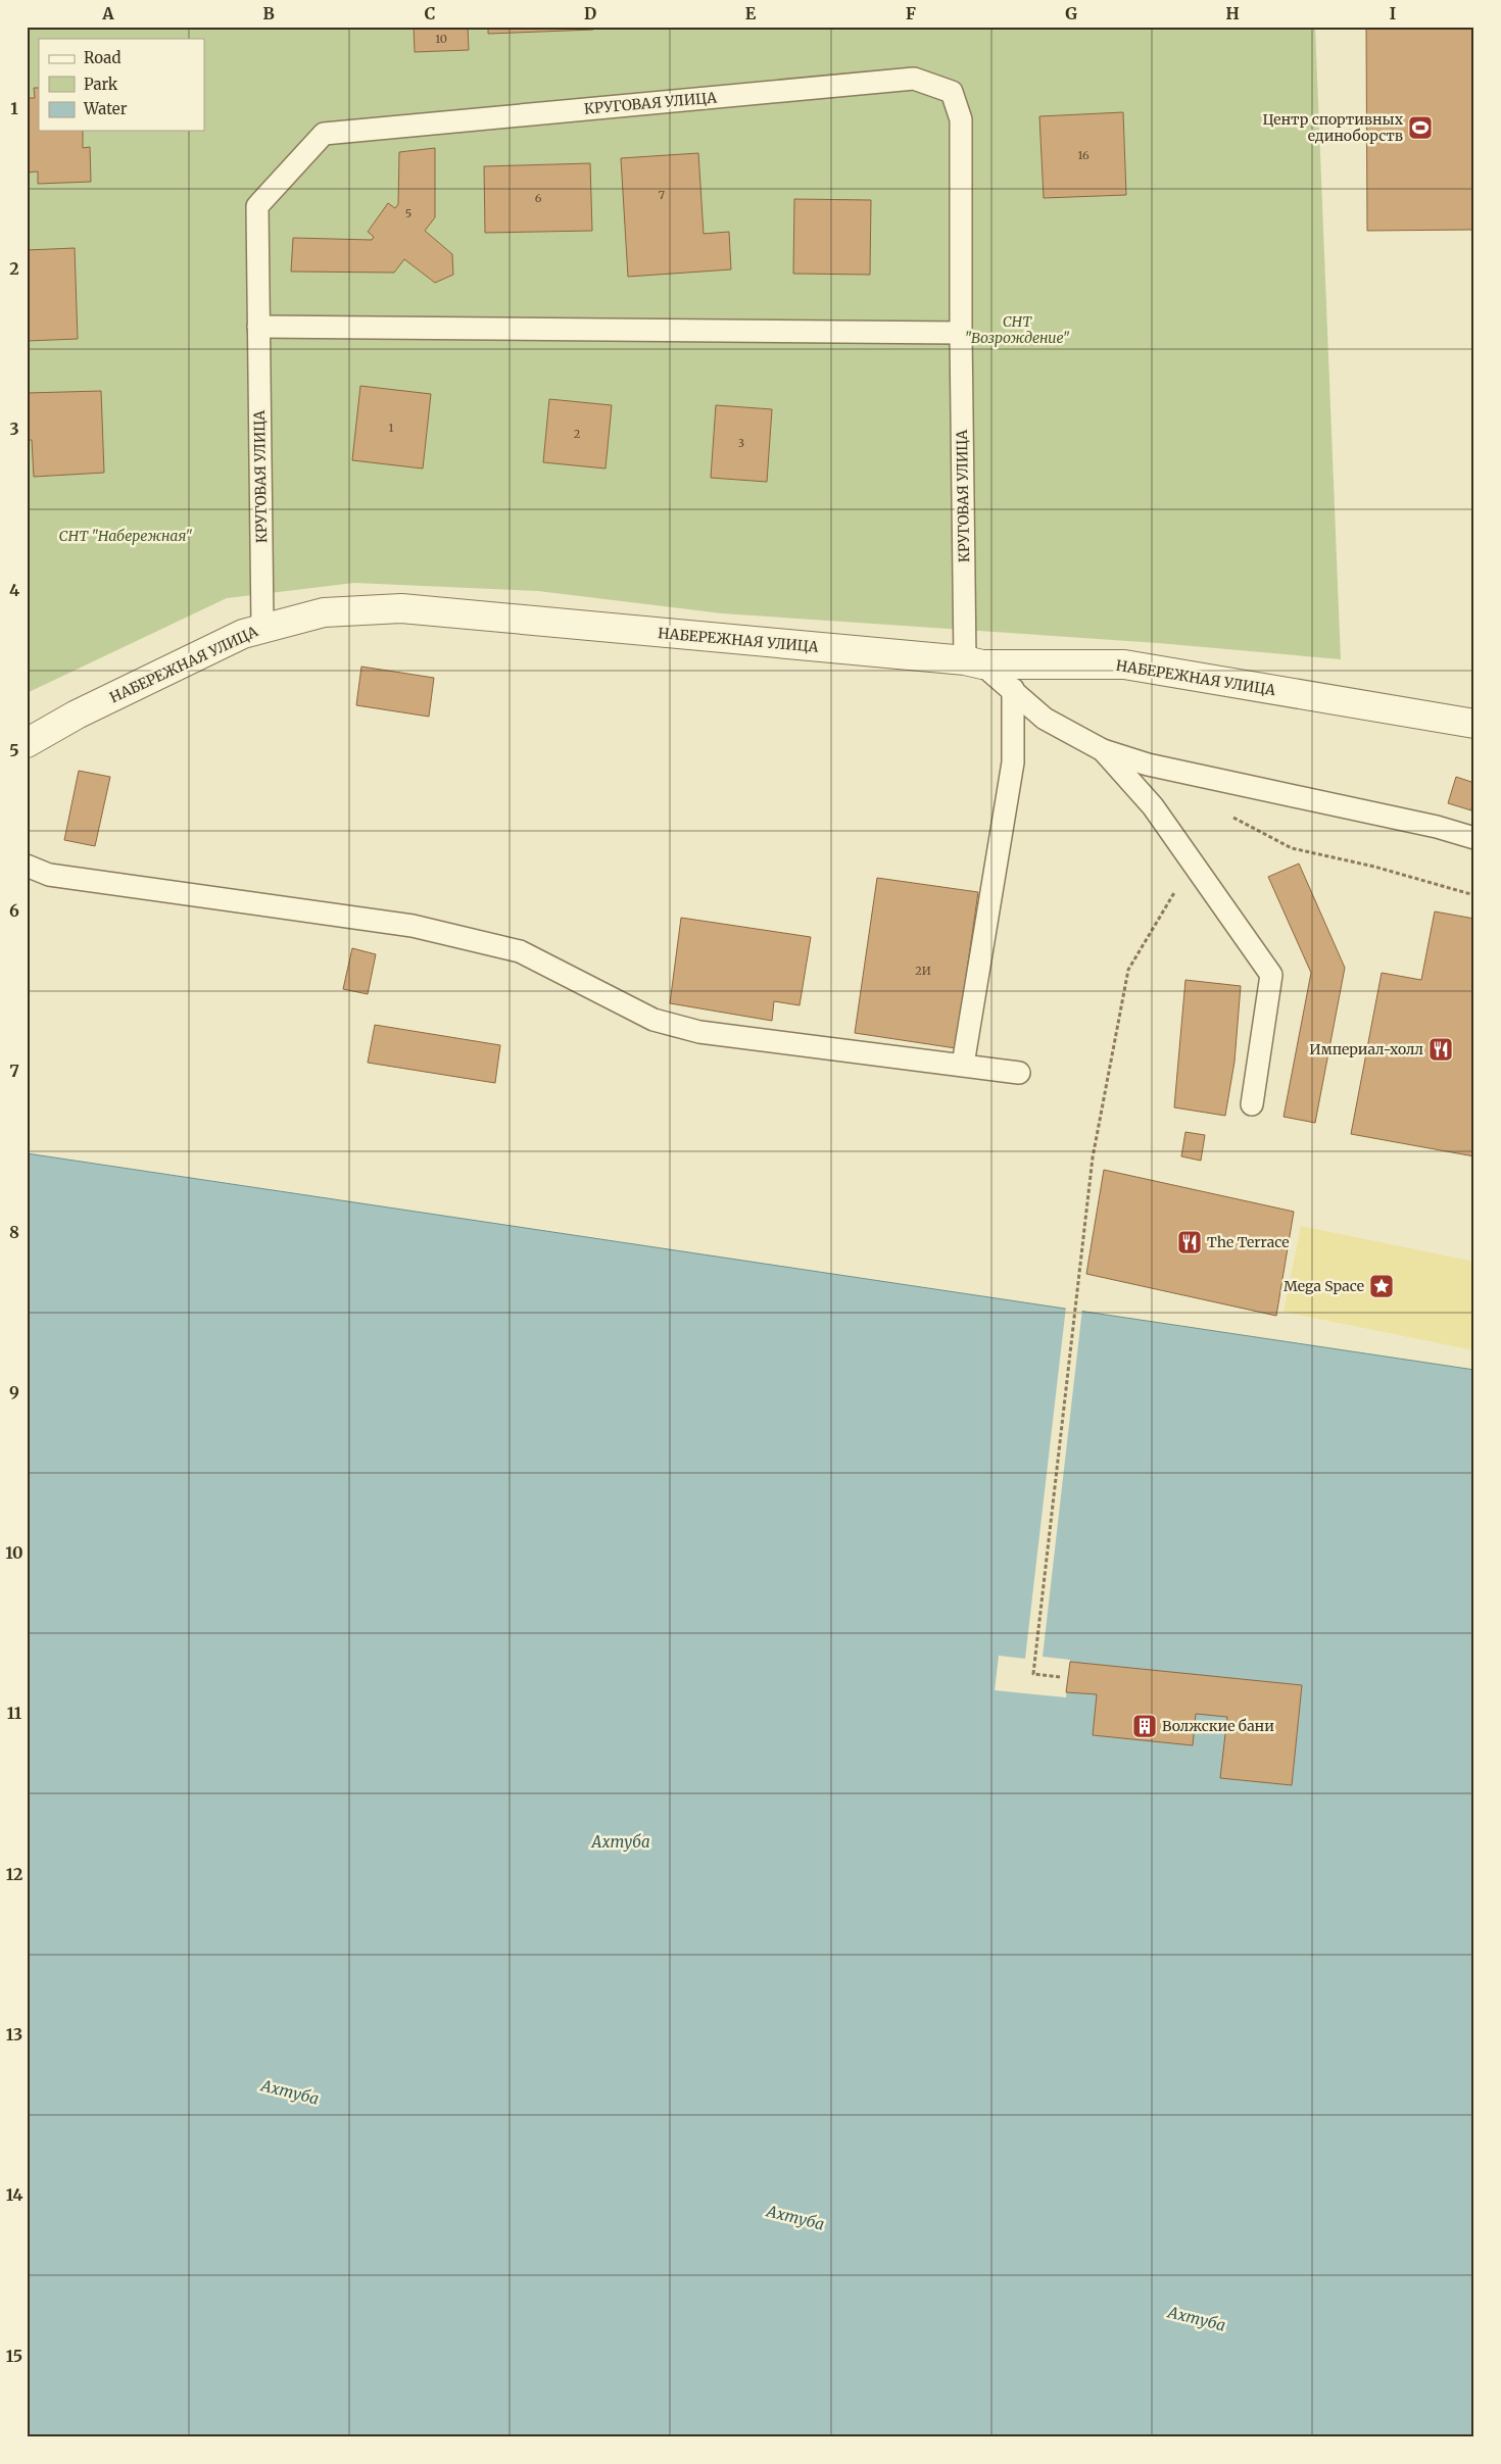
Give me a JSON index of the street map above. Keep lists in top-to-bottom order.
{
  "streets": {
    "street": ["НАБЕРЕЖНАЯ УЛИЦА"],
    "lane": ["КРУГОВАЯ УЛИЦА"]
  },
  "crossings": [
    ["КРУГОВАЯ УЛИЦА", "НАБЕРЕЖНАЯ УЛИЦА"]
  ],
  "water": ["Ахтуба"],
  "parks": ["СНТ \"Возрождение\"", "СНТ \"Набережная\""],
  "places": {
    "sports": ["Центр спортивных единоборств"],
    "restaurant": ["Империал-холл", "The Terrace"],
    "place": ["Mega Space"],
    "building": ["Волжские бани"]
  },
  "house_numbers": [
    "10",
    "16",
    "7",
    "6",
    "5",
    "1",
    "2",
    "3",
    "2И"
  ],
  "legend": ["Road", "Park", "Water"],
  "grid": {
    "columns": [
      "A",
      "B",
      "C",
      "D",
      "E",
      "F",
      "G",
      "H",
      "I"
    ],
    "rows": [
      "1",
      "2",
      "3",
      "4",
      "5",
      "6",
      "7",
      "8",
      "9",
      "10",
      "11",
      "12",
      "13",
      "14",
      "15"
    ]
  }
}
